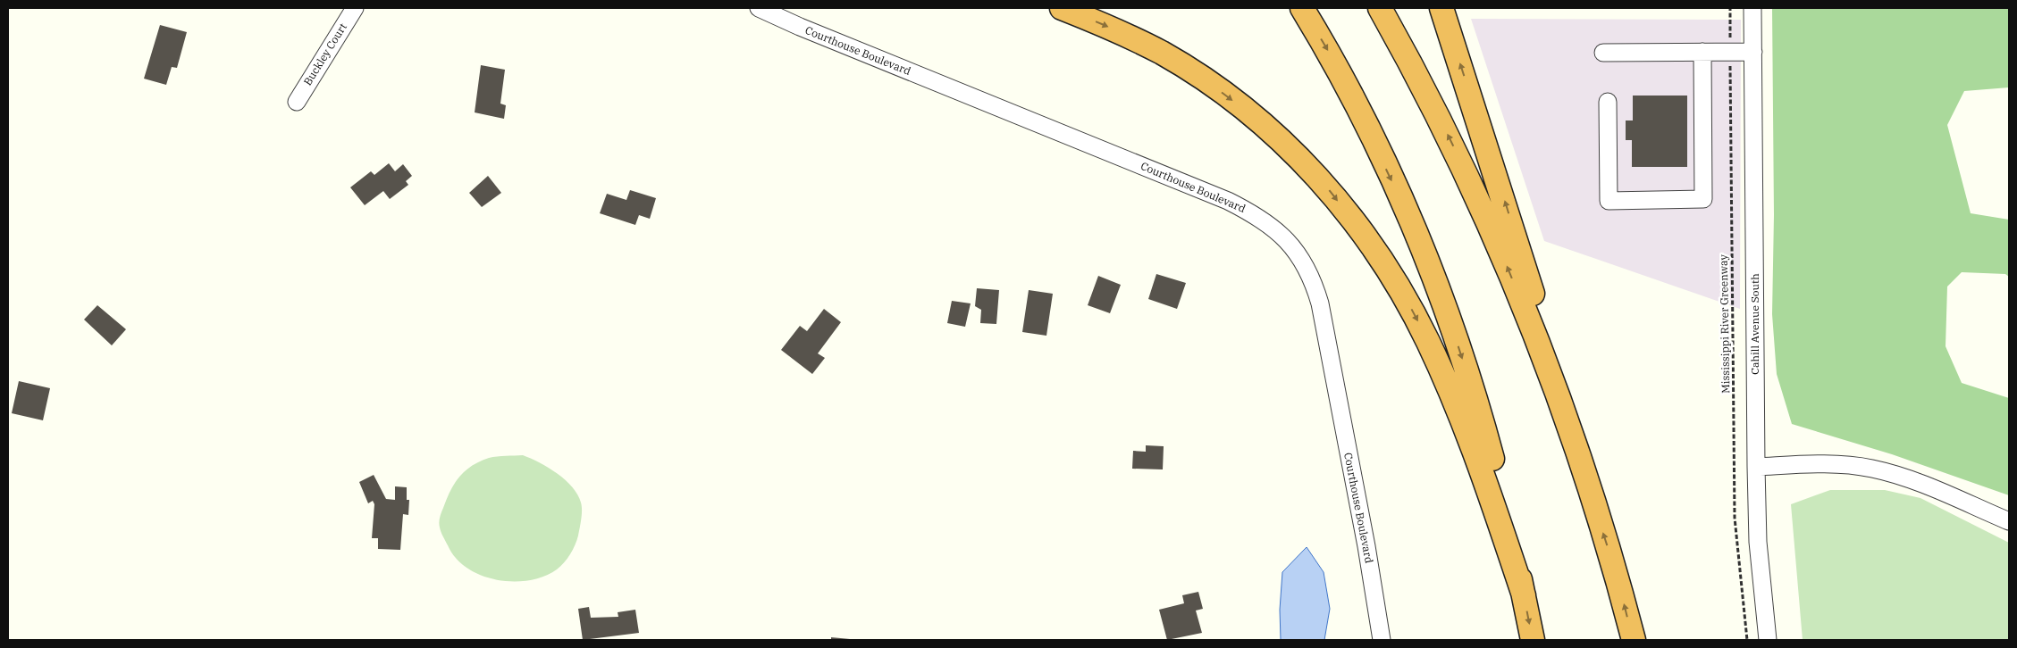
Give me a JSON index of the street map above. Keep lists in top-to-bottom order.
{
  "streets": {
    "street": ["Courthouse Boulevard", "Buckley Court", "Cahill Avenue South"],
    "path": ["Mississippi River Greenway"]
  }
}
